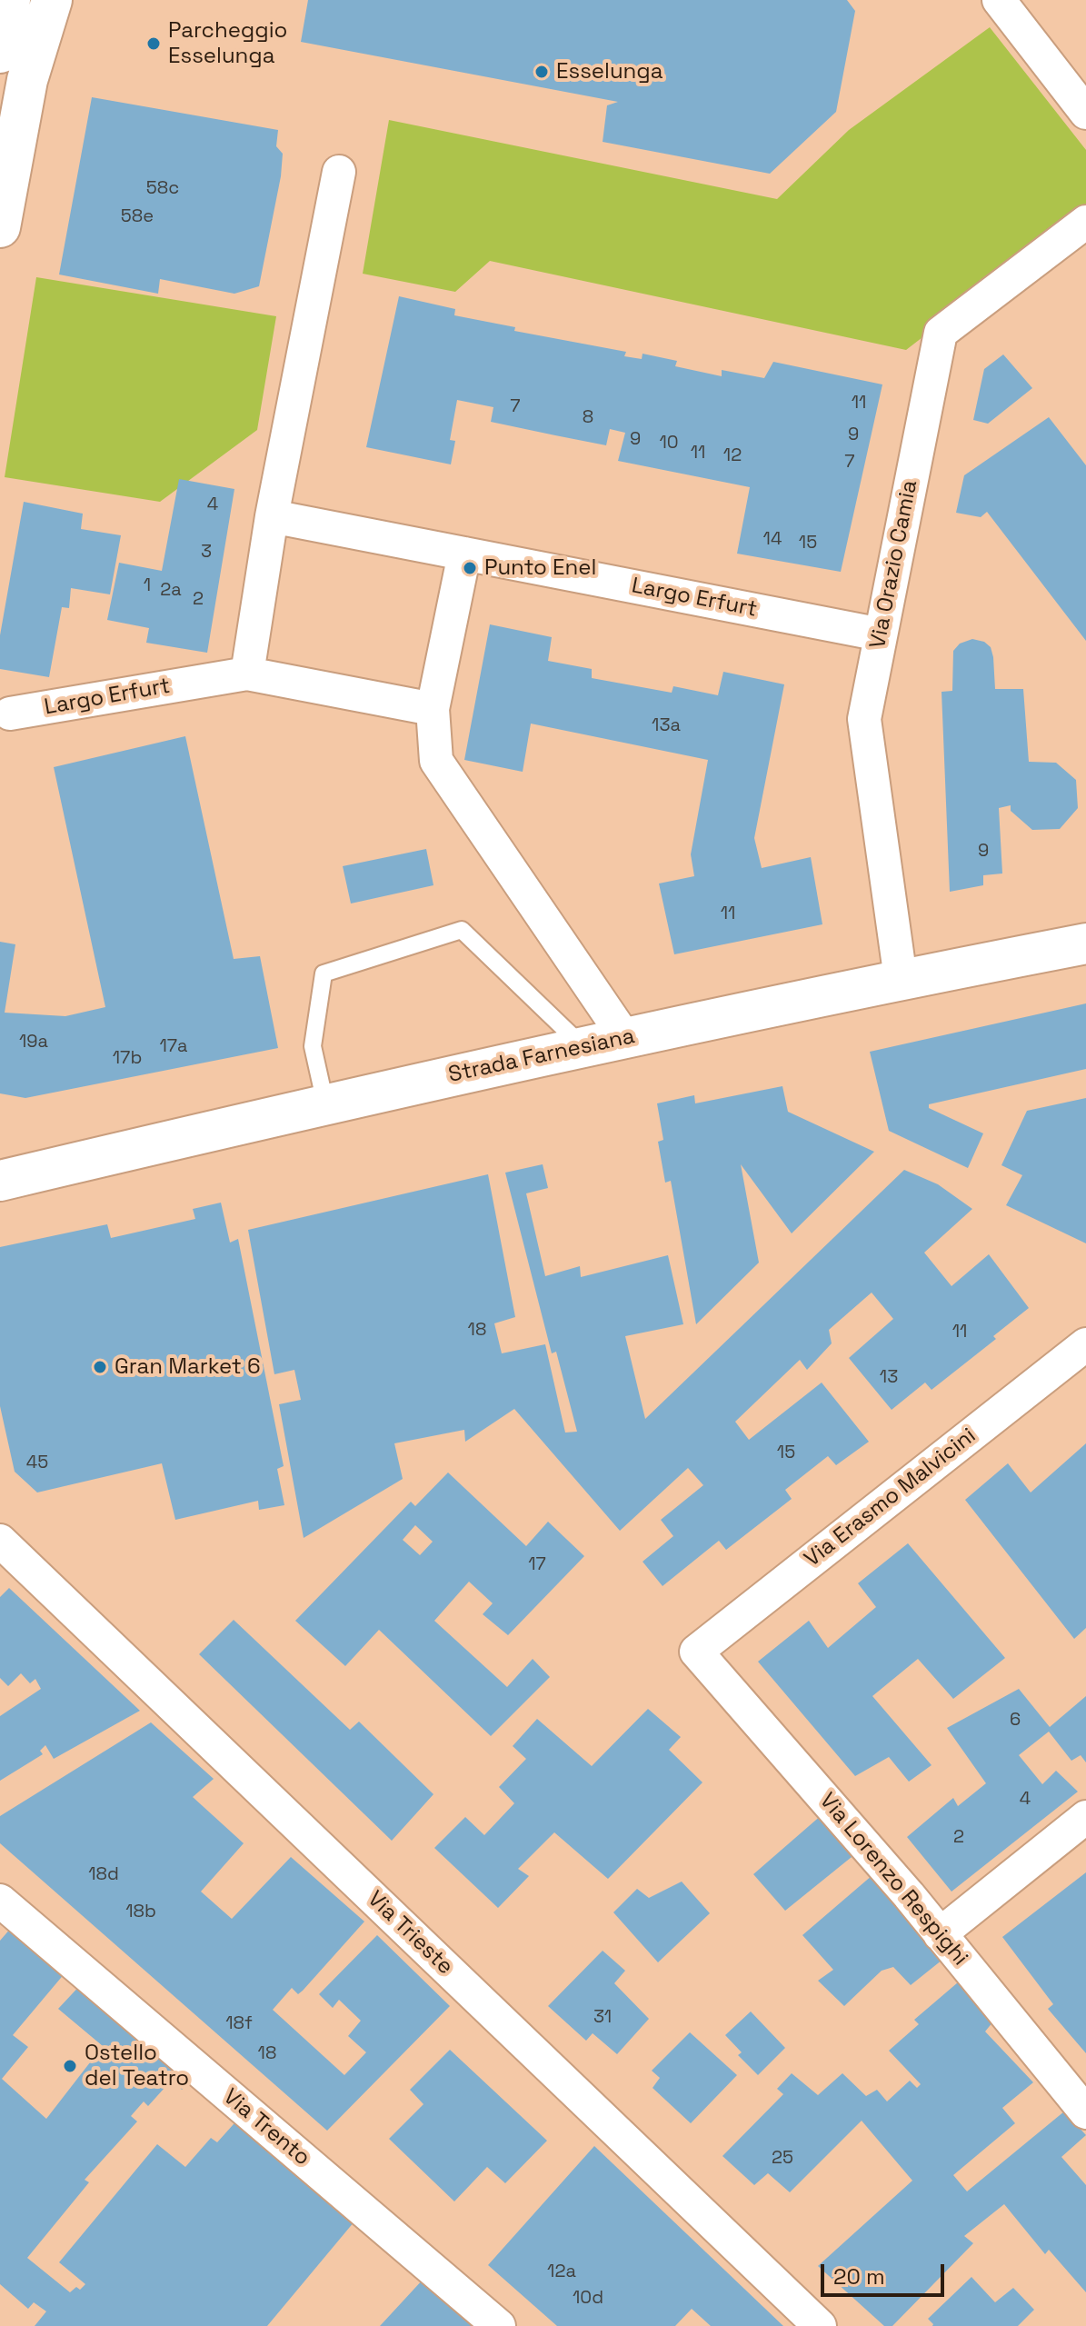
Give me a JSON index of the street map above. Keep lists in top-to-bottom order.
{
  "streets": {
    "street": [
      "Via Orazio Camia",
      "Largo Erfurt",
      "Strada Farnesiana",
      "Via Erasmo Malvicini",
      "Via Lorenzo Respighi",
      "Via Trieste",
      "Via Trento"
    ]
  },
  "crossings": [
    ["Via Orazio Camia", "Largo Erfurt"],
    ["Via Orazio Camia", "Strada Farnesiana"],
    ["Via Erasmo Malvicini", "Via Lorenzo Respighi"]
  ],
  "places": [
    "Parcheggio Esselunga",
    "Esselunga",
    "Punto Enel",
    "Gran Market 6",
    "Ostello del Teatro"
  ],
  "house_numbers": [
    "58c",
    "58e",
    "11",
    "7",
    "8",
    "9",
    "9",
    "10",
    "11",
    "12",
    "7",
    "4",
    "14",
    "15",
    "3",
    "1",
    "2a",
    "2",
    "13a",
    "9",
    "11",
    "19a",
    "17a",
    "17b",
    "18",
    "11",
    "13",
    "15",
    "45",
    "17",
    "6",
    "4",
    "2",
    "18d",
    "18b",
    "31",
    "18f",
    "18",
    "25",
    "12a",
    "10d"
  ],
  "scale_bar": "20 m"
}
